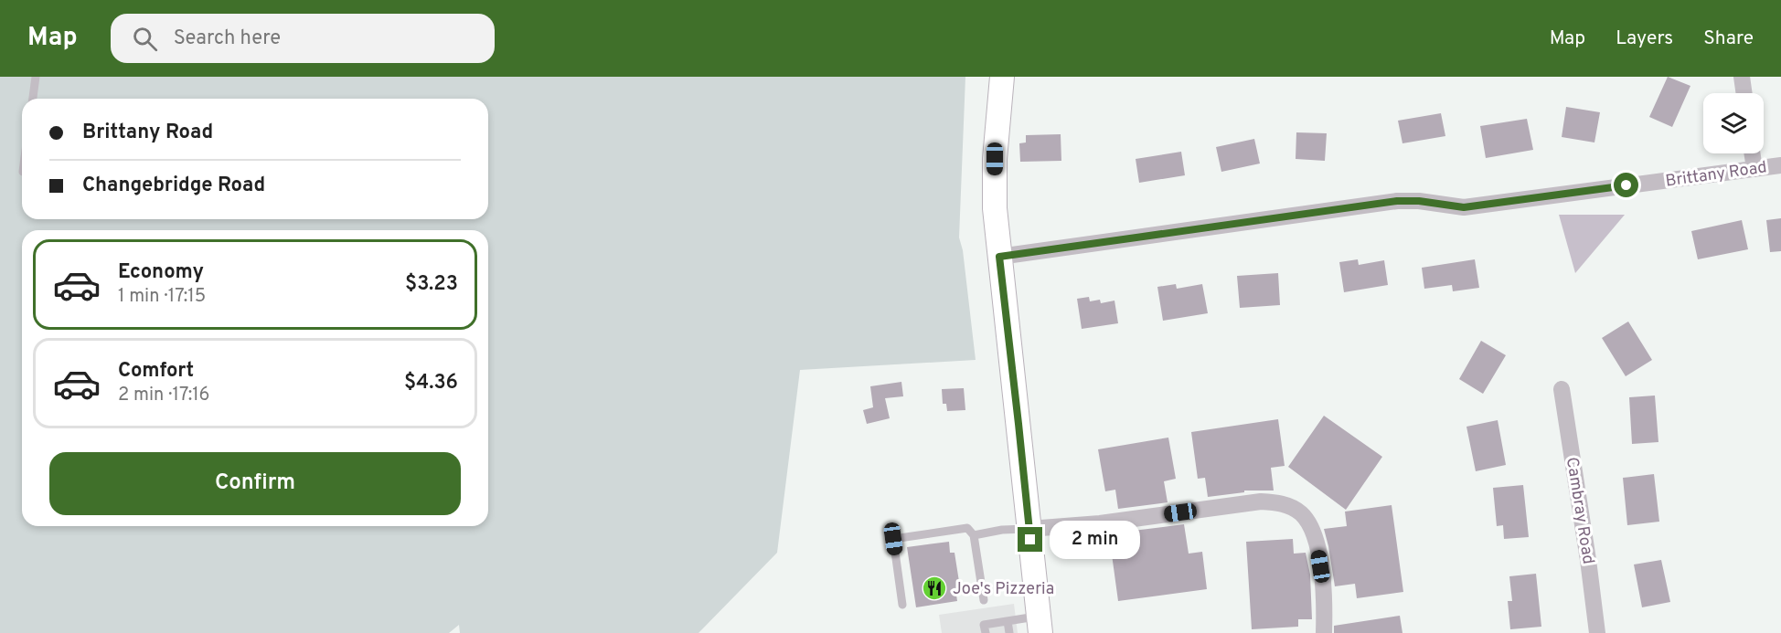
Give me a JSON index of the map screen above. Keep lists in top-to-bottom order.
{
  "streets": {
    "street": ["Brittany Road", "Cambray Road"]
  },
  "places": {
    "restaurant": ["Joe's Pizzeria"]
  },
  "page": {
    "header": "Map",
    "search": "Search here",
    "nav": ["Map", "Layers", "Share"],
    "banner": ["Brittany Road", "Changebridge Road"],
    "list": [
      {
        "name": "Economy",
        "note": "1 min · 17:15",
        "value": "$3.23"
      },
      {
        "name": "Comfort",
        "note": "2 min · 17:16",
        "value": "$4.36"
      }
    ],
    "buttons": "Confirm",
    "bubble": "2 min"
  }
}
